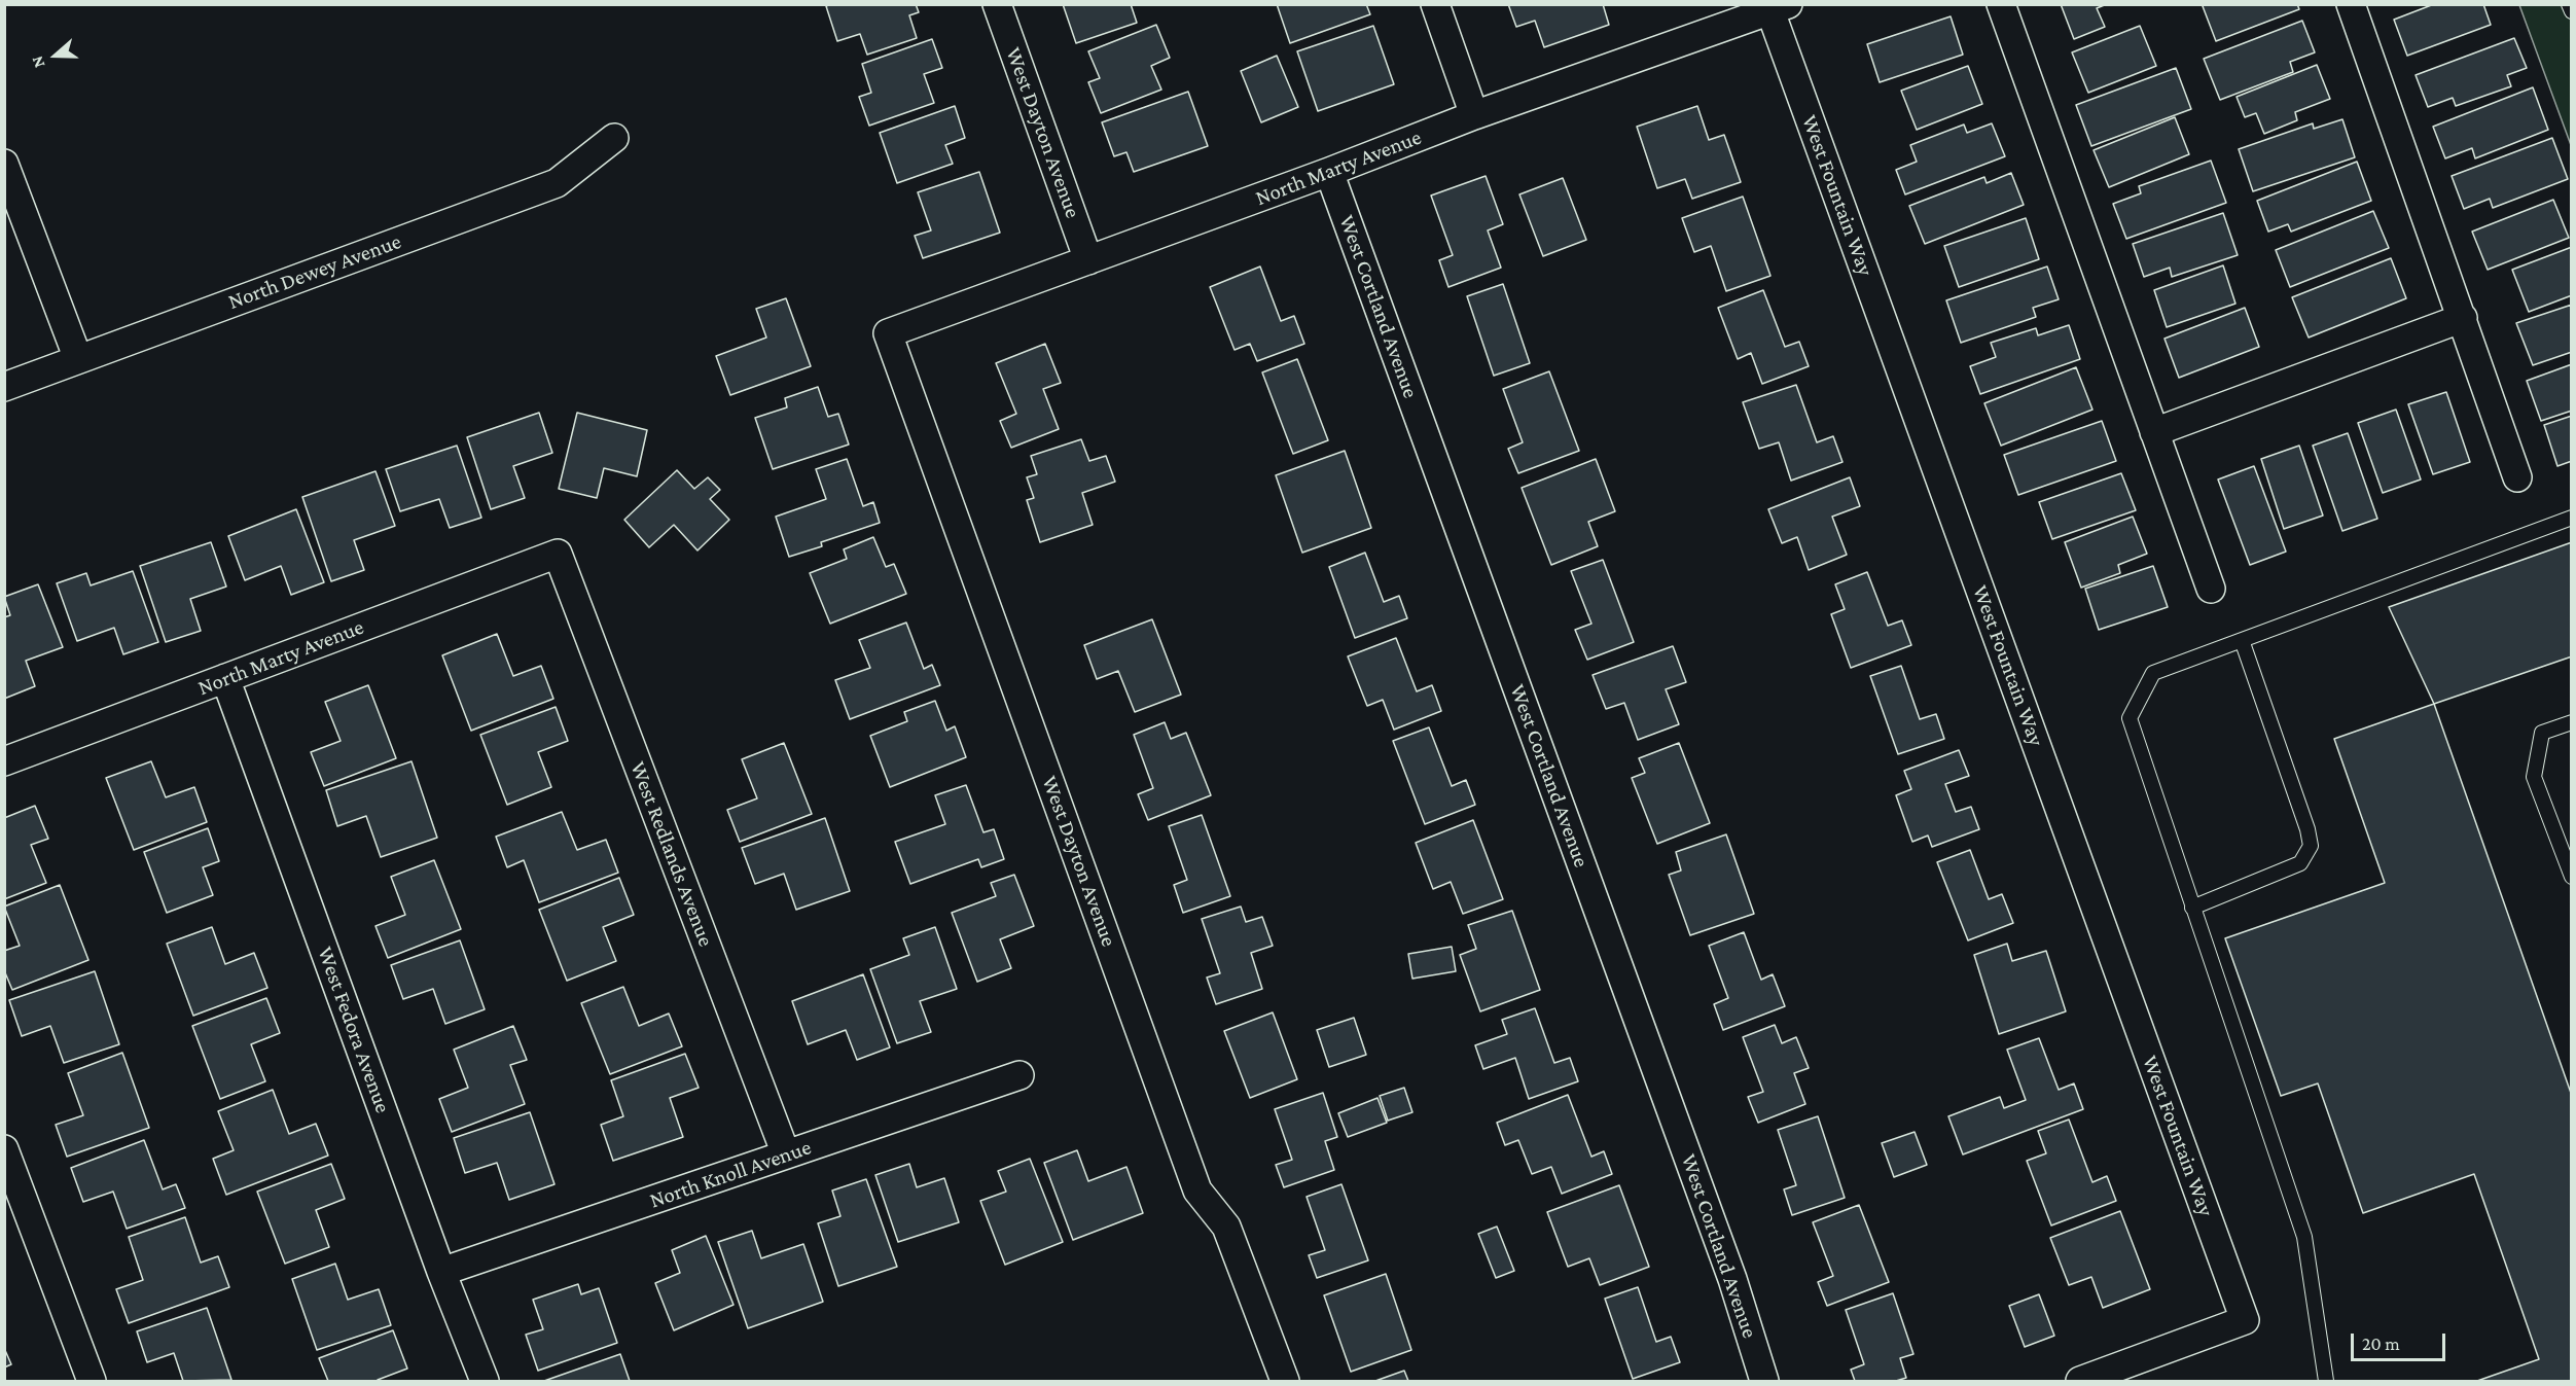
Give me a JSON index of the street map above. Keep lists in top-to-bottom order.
{
  "streets": {
    "street": [
      "West Dayton Avenue",
      "North Marty Avenue",
      "West Fountain Way",
      "North Dewey Avenue",
      "West Cortland Avenue",
      "West Redlands Avenue",
      "West Fedora Avenue",
      "North Knoll Avenue"
    ]
  },
  "crossings": [
    ["West Dayton Avenue", "North Marty Avenue"],
    ["North Marty Avenue", "West Fountain Way"],
    ["North Marty Avenue", "West Cortland Avenue"],
    ["North Marty Avenue", "West Redlands Avenue"],
    ["North Marty Avenue", "West Fedora Avenue"],
    ["West Redlands Avenue", "North Knoll Avenue"],
    ["West Fedora Avenue", "North Knoll Avenue"]
  ],
  "scale_bar": "20 m",
  "north": "left"
}
